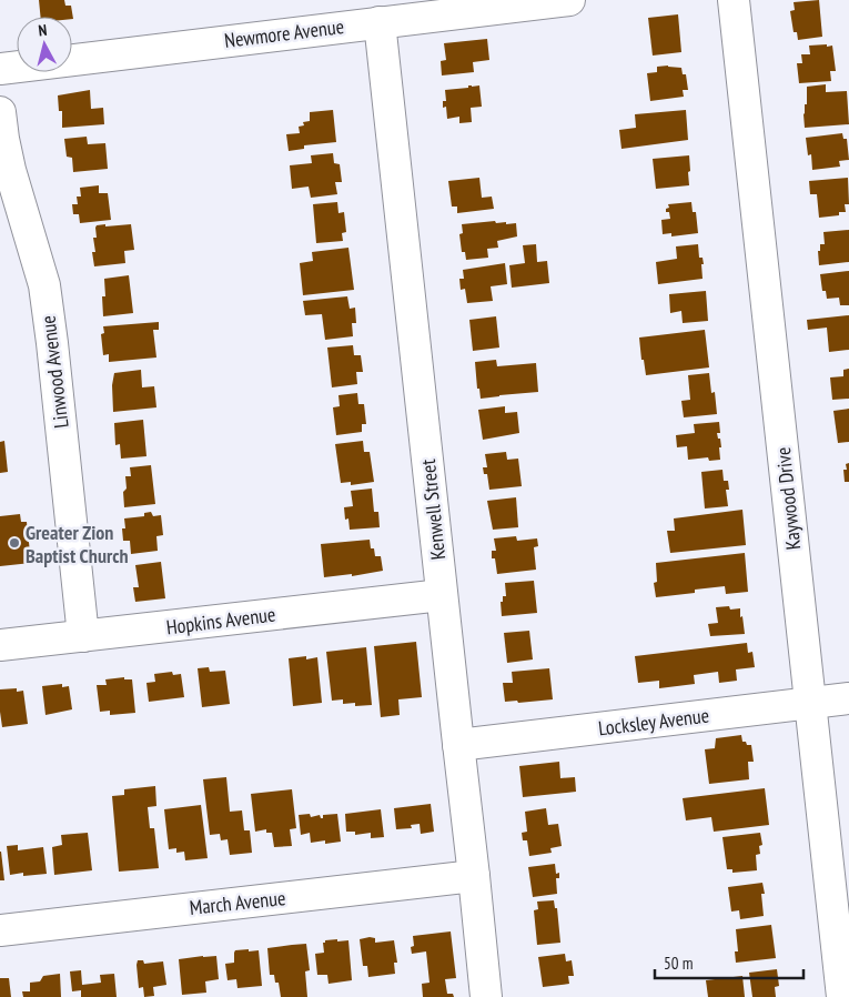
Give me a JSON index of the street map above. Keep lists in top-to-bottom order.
{
  "streets": {
    "street": [
      "Newmore Avenue",
      "Linwood Avenue",
      "Kaywood Drive",
      "Kenwell Street",
      "Hopkins Avenue",
      "Locksley Avenue",
      "March Avenue"
    ]
  },
  "crossings": [
    ["Newmore Avenue", "Kenwell Street"],
    ["Linwood Avenue", "Hopkins Avenue"],
    ["Kaywood Drive", "Locksley Avenue"],
    ["Kenwell Street", "Hopkins Avenue"],
    ["Kenwell Street", "Locksley Avenue"],
    ["Kenwell Street", "March Avenue"]
  ],
  "places": ["Greater Zion Baptist Church"],
  "scale_bar": "50 m",
  "north": "top"
}
